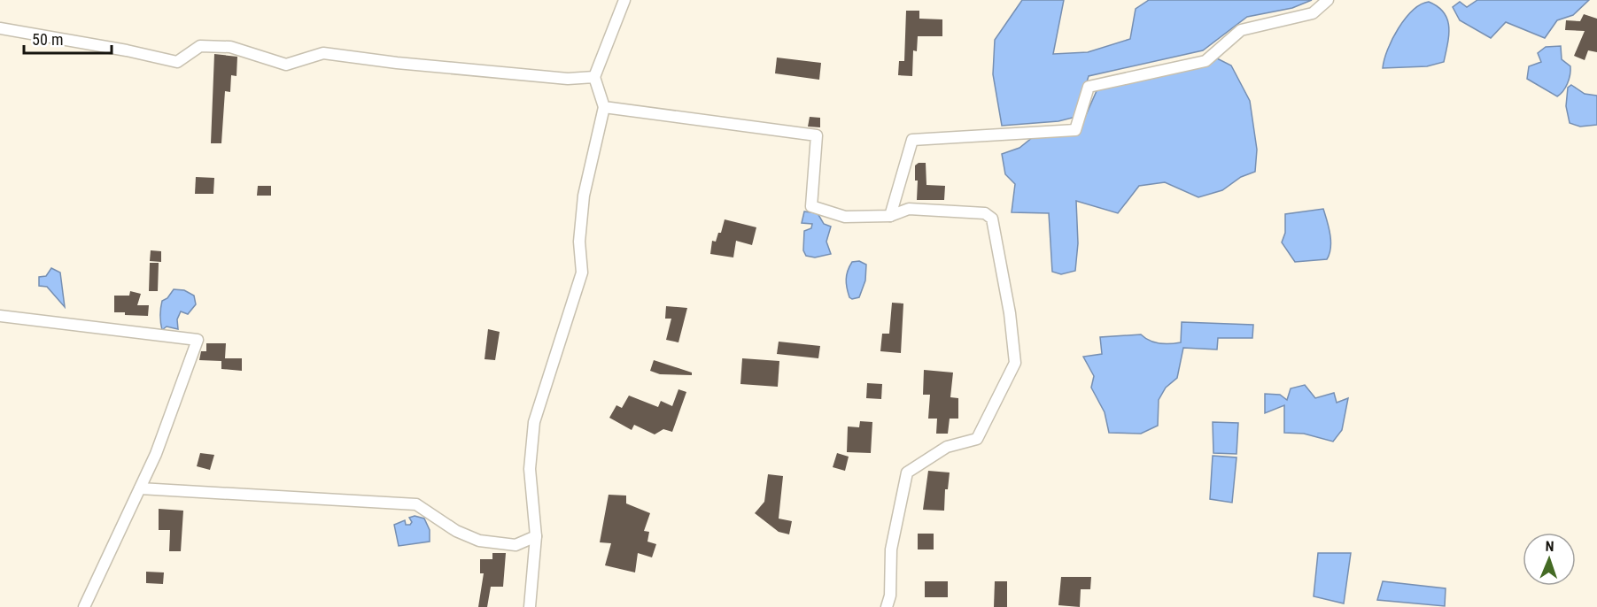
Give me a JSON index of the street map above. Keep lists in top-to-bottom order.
{
  "scale_bar": "50 m",
  "north": "top"
}
